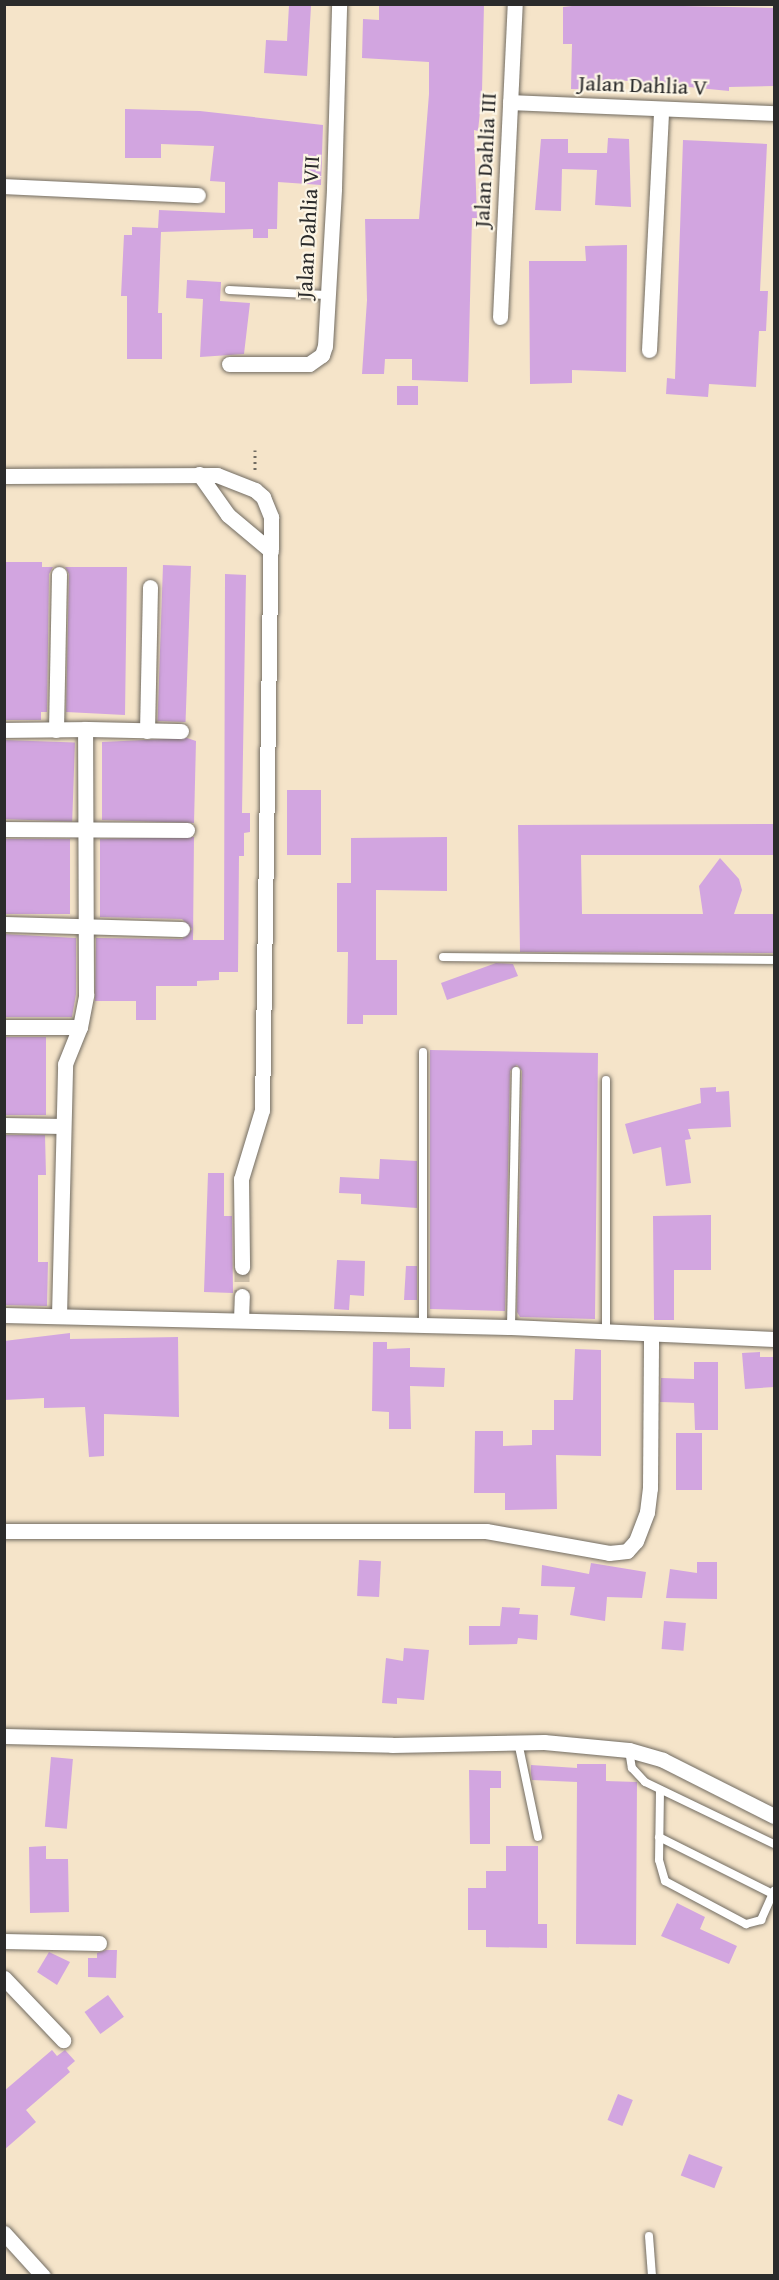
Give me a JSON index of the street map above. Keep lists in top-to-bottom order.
{
  "streets": {
    "street": ["Jalan Dahlia V", "Jalan Dahlia III", "Jalan Dahlia VII"]
  },
  "crossings": [
    ["Jalan Dahlia V", "Jalan Dahlia III"]
  ]
}
